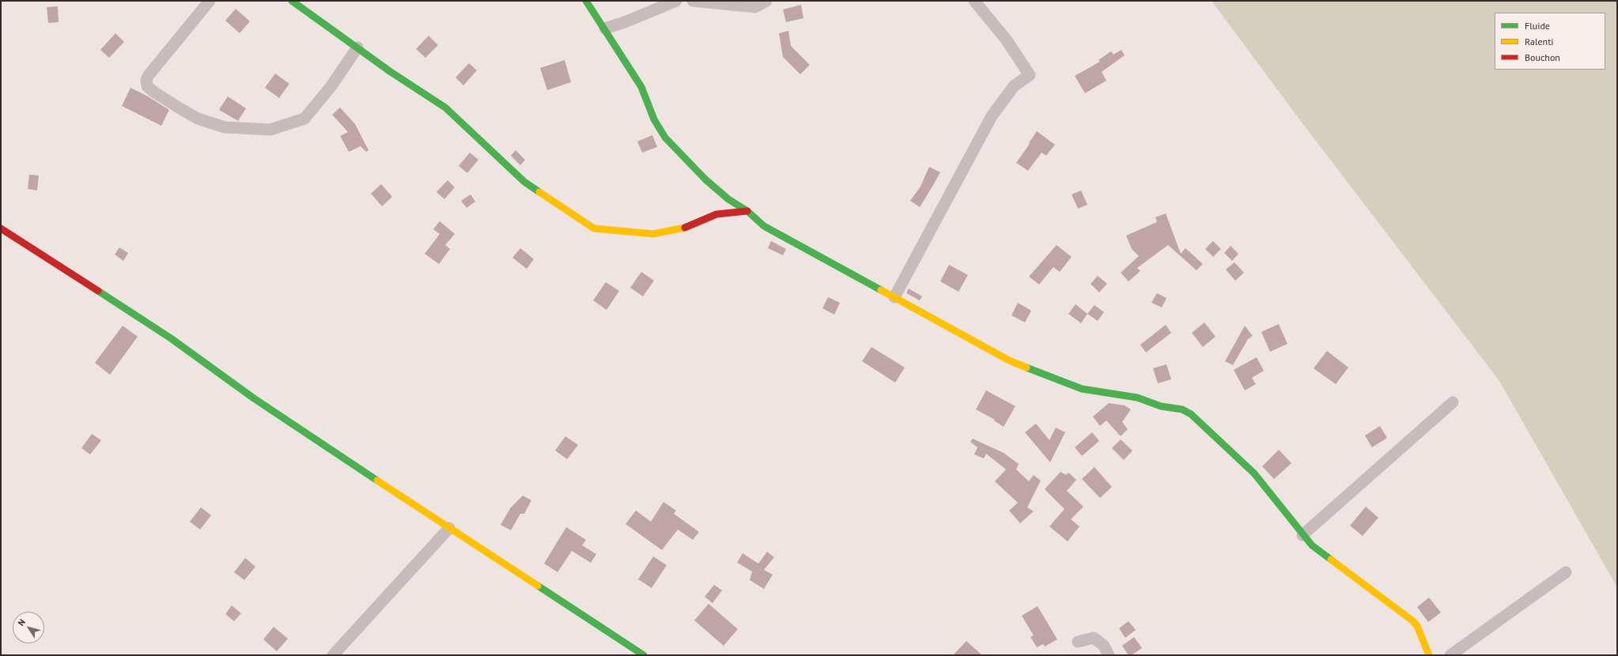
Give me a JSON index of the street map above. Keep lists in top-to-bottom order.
{
  "legend": ["Fluide", "Ralenti", "Bouchon"],
  "north": "top left"
}
